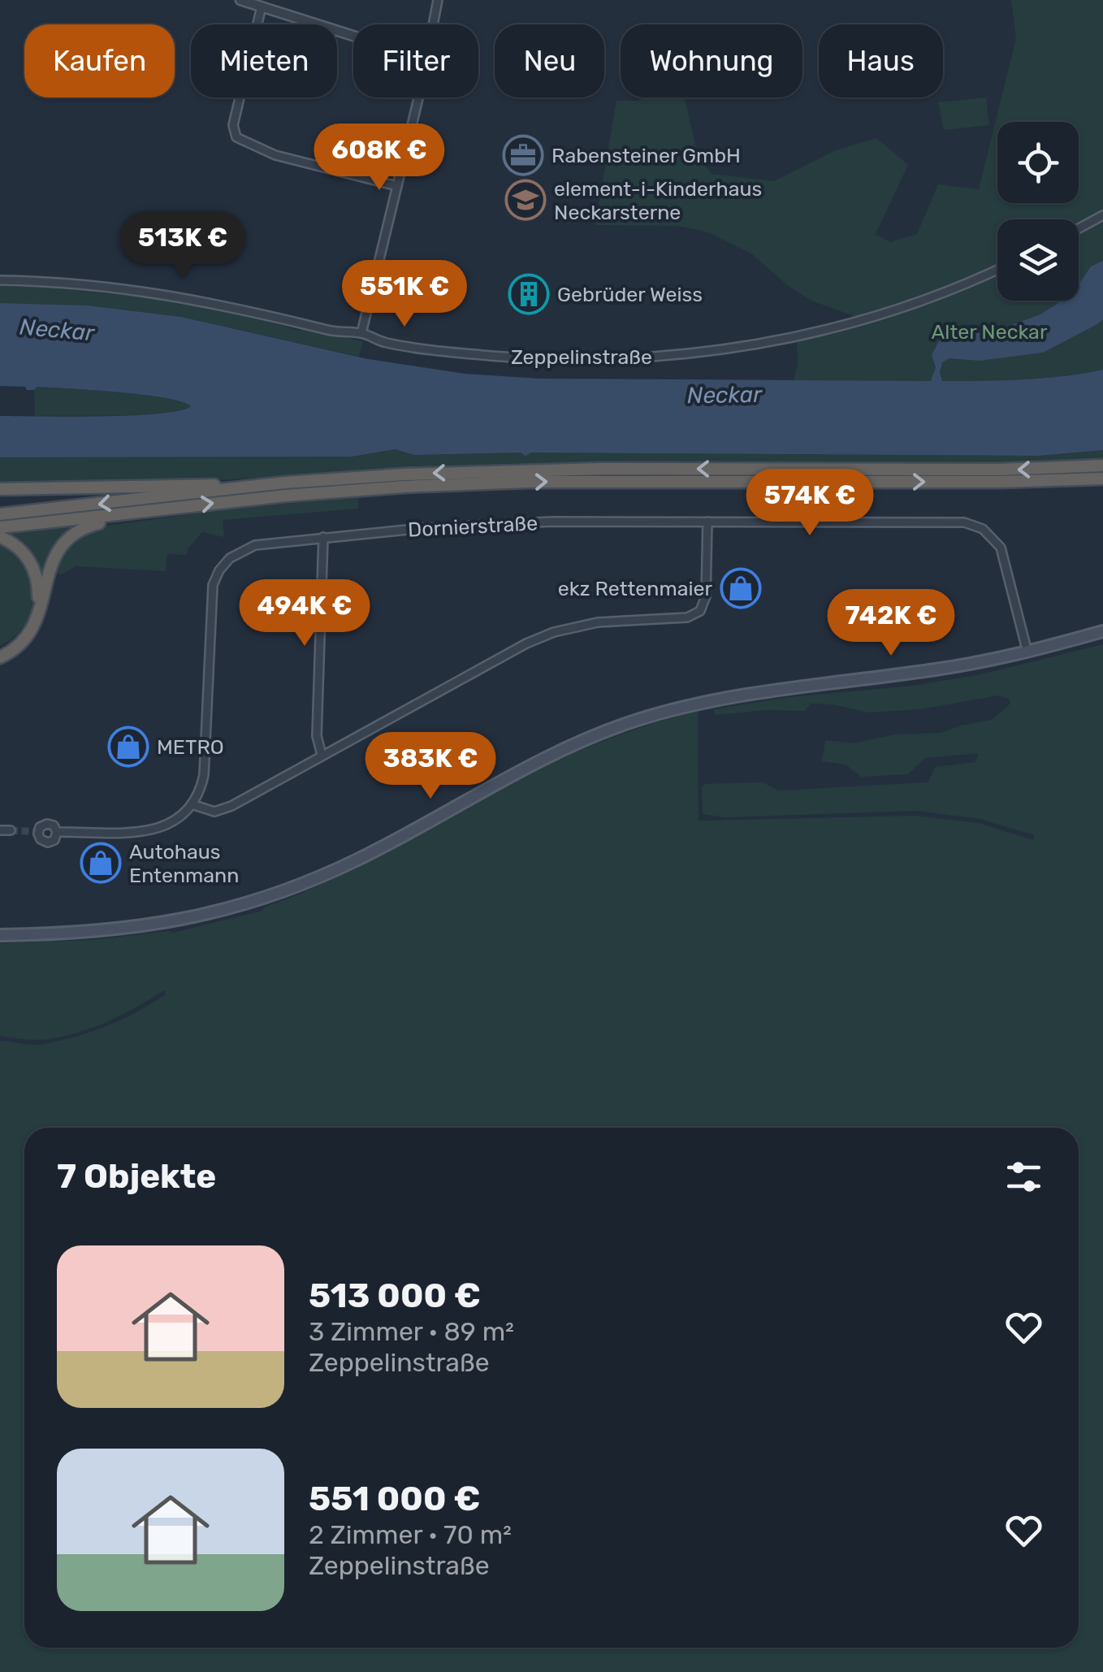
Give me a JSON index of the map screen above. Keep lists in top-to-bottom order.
{
  "streets": {
    "street": ["Zeppelinstraße", "Dornierstraße"]
  },
  "water": ["Neckar"],
  "parks": ["Alter Neckar"],
  "places": {
    "office": ["Rabensteiner GmbH"],
    "school or university": ["element-i-Kinderhaus Neckarsterne"],
    "building": ["Gebrüder Weiss"],
    "shop": ["ekz Rettenmaier", "METRO", "Autohaus Entenmann"]
  },
  "page": {
    "chip": [
      "Kaufen",
      "Mieten",
      "Filter",
      "Neu",
      "Wohnung",
      "Haus"
    ],
    "price": [
      "608K €",
      "513K €",
      "551K €",
      "574K €",
      "494K €",
      "742K €",
      "383K €"
    ],
    "heading": "7 Objekte",
    "list": [
      {
        "name": "513 000 €",
        "note": "3 Zimmer · 89 m² · Zeppelinstraße"
      },
      {
        "name": "551 000 €",
        "note": "2 Zimmer · 70 m² · Zeppelinstraße"
      }
    ]
  }
}
